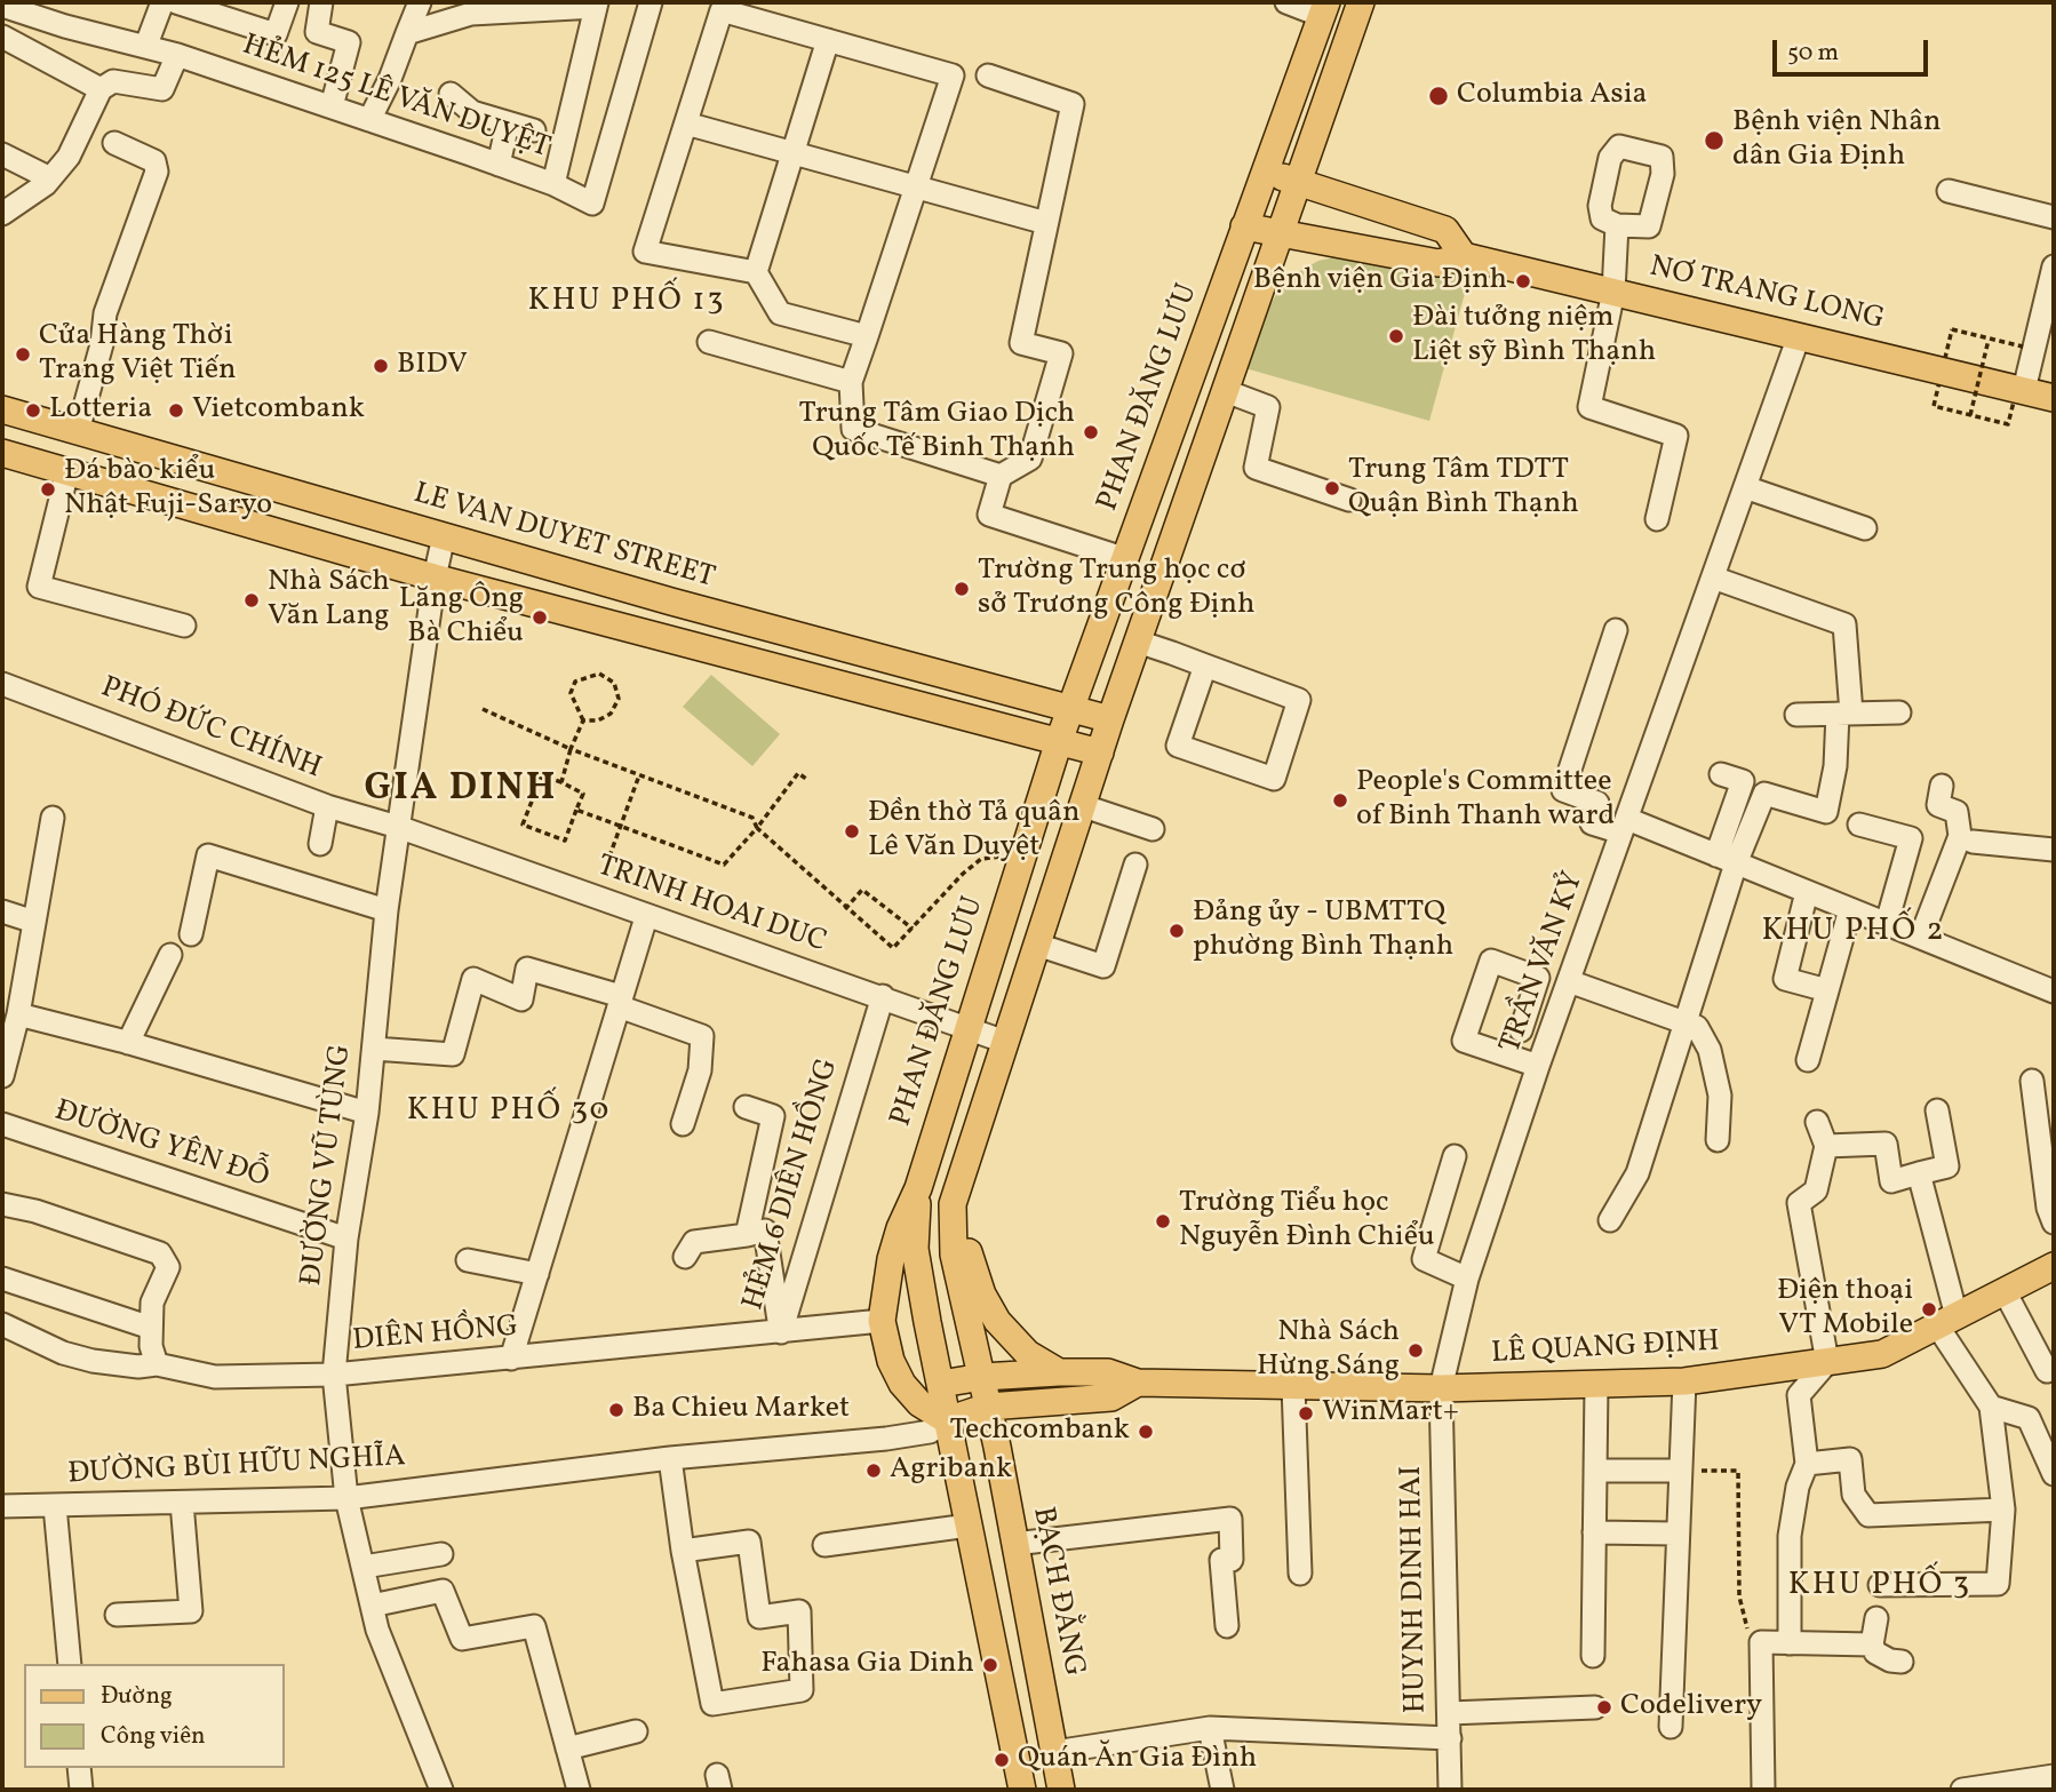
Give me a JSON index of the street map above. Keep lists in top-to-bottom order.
{
  "streets": {
    "main road": [
      "NƠ TRANG LONG",
      "PHAN ĐĂNG LƯU",
      "LE VAN DUYET STREET",
      "LÊ QUANG ĐỊNH",
      "BẠCH ĐẰNG"
    ],
    "street": [
      "HẺM 125 LÊ VĂN DUYỆT",
      "PHÓ ĐỨC CHÍNH",
      "TRINH HOAI DUC",
      "TRẦN VĂN KỶ",
      "ĐƯỜNG YÊN ĐỖ",
      "ĐƯỜNG VŨ TÙNG",
      "HẺM 6 DIÊN HỒNG",
      "DIÊN HỒNG",
      "ĐƯỜNG BÙI HỮU NGHĨA",
      "HUYNH DINH HAI"
    ]
  },
  "crossings": [
    ["NƠ TRANG LONG", "PHAN ĐĂNG LƯU"],
    ["NƠ TRANG LONG", "TRẦN VĂN KỶ"],
    ["PHAN ĐĂNG LƯU", "LE VAN DUYET STREET"],
    ["PHAN ĐĂNG LƯU", "TRINH HOAI DUC"],
    ["PHAN ĐĂNG LƯU", "LÊ QUANG ĐỊNH"],
    ["PHAN ĐĂNG LƯU", "ĐƯỜNG BÙI HỮU NGHĨA"],
    ["LE VAN DUYET STREET", "ĐƯỜNG VŨ TÙNG"],
    ["PHÓ ĐỨC CHÍNH", "TRINH HOAI DUC"],
    ["PHÓ ĐỨC CHÍNH", "ĐƯỜNG VŨ TÙNG"],
    ["TRINH HOAI DUC", "ĐƯỜNG VŨ TÙNG"],
    ["TRINH HOAI DUC", "HẺM 6 DIÊN HỒNG"],
    ["TRẦN VĂN KỶ", "LÊ QUANG ĐỊNH"],
    ["TRẦN VĂN KỶ", "HUYNH DINH HAI"],
    ["ĐƯỜNG YÊN ĐỖ", "ĐƯỜNG VŨ TÙNG"],
    ["ĐƯỜNG VŨ TÙNG", "DIÊN HỒNG"],
    ["ĐƯỜNG VŨ TÙNG", "ĐƯỜNG BÙI HỮU NGHĨA"],
    ["HẺM 6 DIÊN HỒNG", "DIÊN HỒNG"],
    ["LÊ QUANG ĐỊNH", "ĐƯỜNG BÙI HỮU NGHĨA"],
    ["LÊ QUANG ĐỊNH", "HUYNH DINH HAI"],
    ["LÊ QUANG ĐỊNH", "BẠCH ĐẰNG"]
  ],
  "districts": [
    "KHU PHỐ 13",
    "GIA DINH",
    "KHU PHỐ 2",
    "KHU PHỐ 30",
    "KHU PHỐ 3"
  ],
  "places": [
    "Columbia Asia",
    "Bệnh viện Nhân dân Gia Định",
    "Bệnh viện Gia Định",
    "Đài tưởng niệm Liệt sỹ Bình Thạnh",
    "Cửa Hàng Thời Trang Việt Tiến",
    "BIDV",
    "Lotteria",
    "Vietcombank",
    "Trung Tâm Giao Dịch Quốc Tế Binh Thạnh",
    "Trung Tâm TDTT Quận Bình Thạnh",
    "Đá bào kiểu Nhật Fuji-Saryo",
    "Trường Trung học cơ sở Trương Công Định",
    "Nhà Sách Văn Lang",
    "Lăng Ông Bà Chiểu",
    "People's Committee of Binh Thanh ward",
    "Đền thờ Tả quân Lê Văn Duyệt",
    "Đảng ủy - UBMTTQ phường Bình Thạnh",
    "Trường Tiểu học Nguyễn Đình Chiểu",
    "Điện thoại VT Mobile",
    "Nhà Sách Hừng Sáng",
    "Ba Chieu Market",
    "WinMart+",
    "Techcombank",
    "Agribank",
    "Fahasa Gia Dinh",
    "Codelivery",
    "Quán Ăn Gia Đình"
  ],
  "legend": ["Đường", "Công viên"],
  "scale_bar": "50 m"
}
